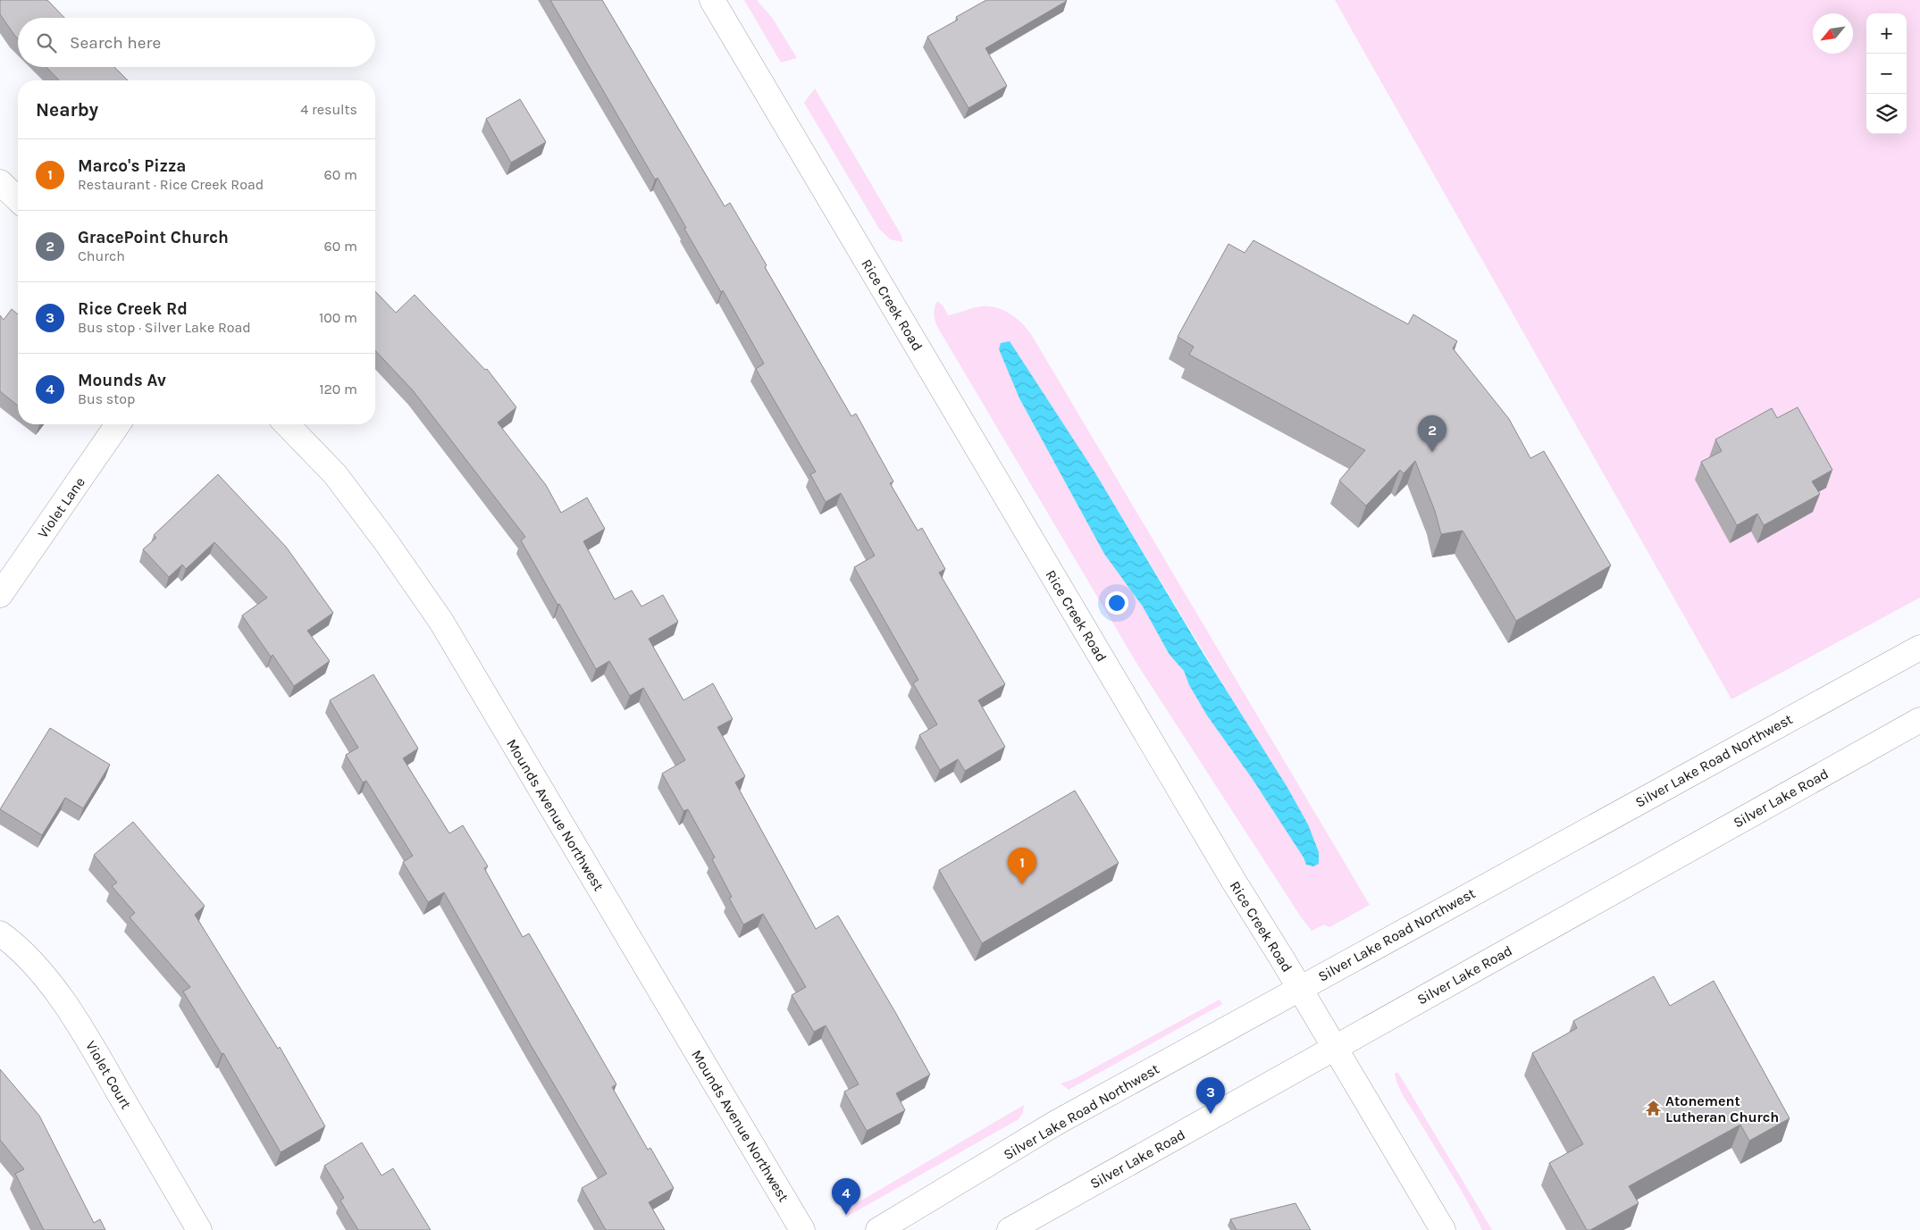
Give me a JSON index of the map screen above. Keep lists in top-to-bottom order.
{
  "streets": {
    "street": [
      "Rice Creek Road",
      "Violet Lane",
      "Silver Lake Road Northwest",
      "Silver Lake Road",
      "Mounds Avenue Northwest",
      "Violet Court"
    ]
  },
  "crossings": [
    ["Rice Creek Road", "Silver Lake Road Northwest"],
    ["Rice Creek Road", "Silver Lake Road"]
  ],
  "places": {
    "temple": ["Atonement Lutheran Church"]
  },
  "north": "bottom left",
  "page": {
    "map_buttons": ["+", "−"],
    "search": "Search here",
    "heading": ["Nearby", "4 results"],
    "list": [
      {
        "mark": "1",
        "name": "Marco's Pizza",
        "note": "Restaurant · Rice Creek Road",
        "value": "60 m"
      },
      {
        "mark": "2",
        "name": "GracePoint Church",
        "note": "Church",
        "value": "60 m"
      },
      {
        "mark": "3",
        "name": "Rice Creek Rd",
        "note": "Bus stop · Silver Lake Road",
        "value": "100 m"
      },
      {
        "mark": "4",
        "name": "Mounds Av",
        "note": "Bus stop",
        "value": "120 m"
      }
    ],
    "pins": [
      "2",
      "1",
      "3",
      "4"
    ]
  }
}
